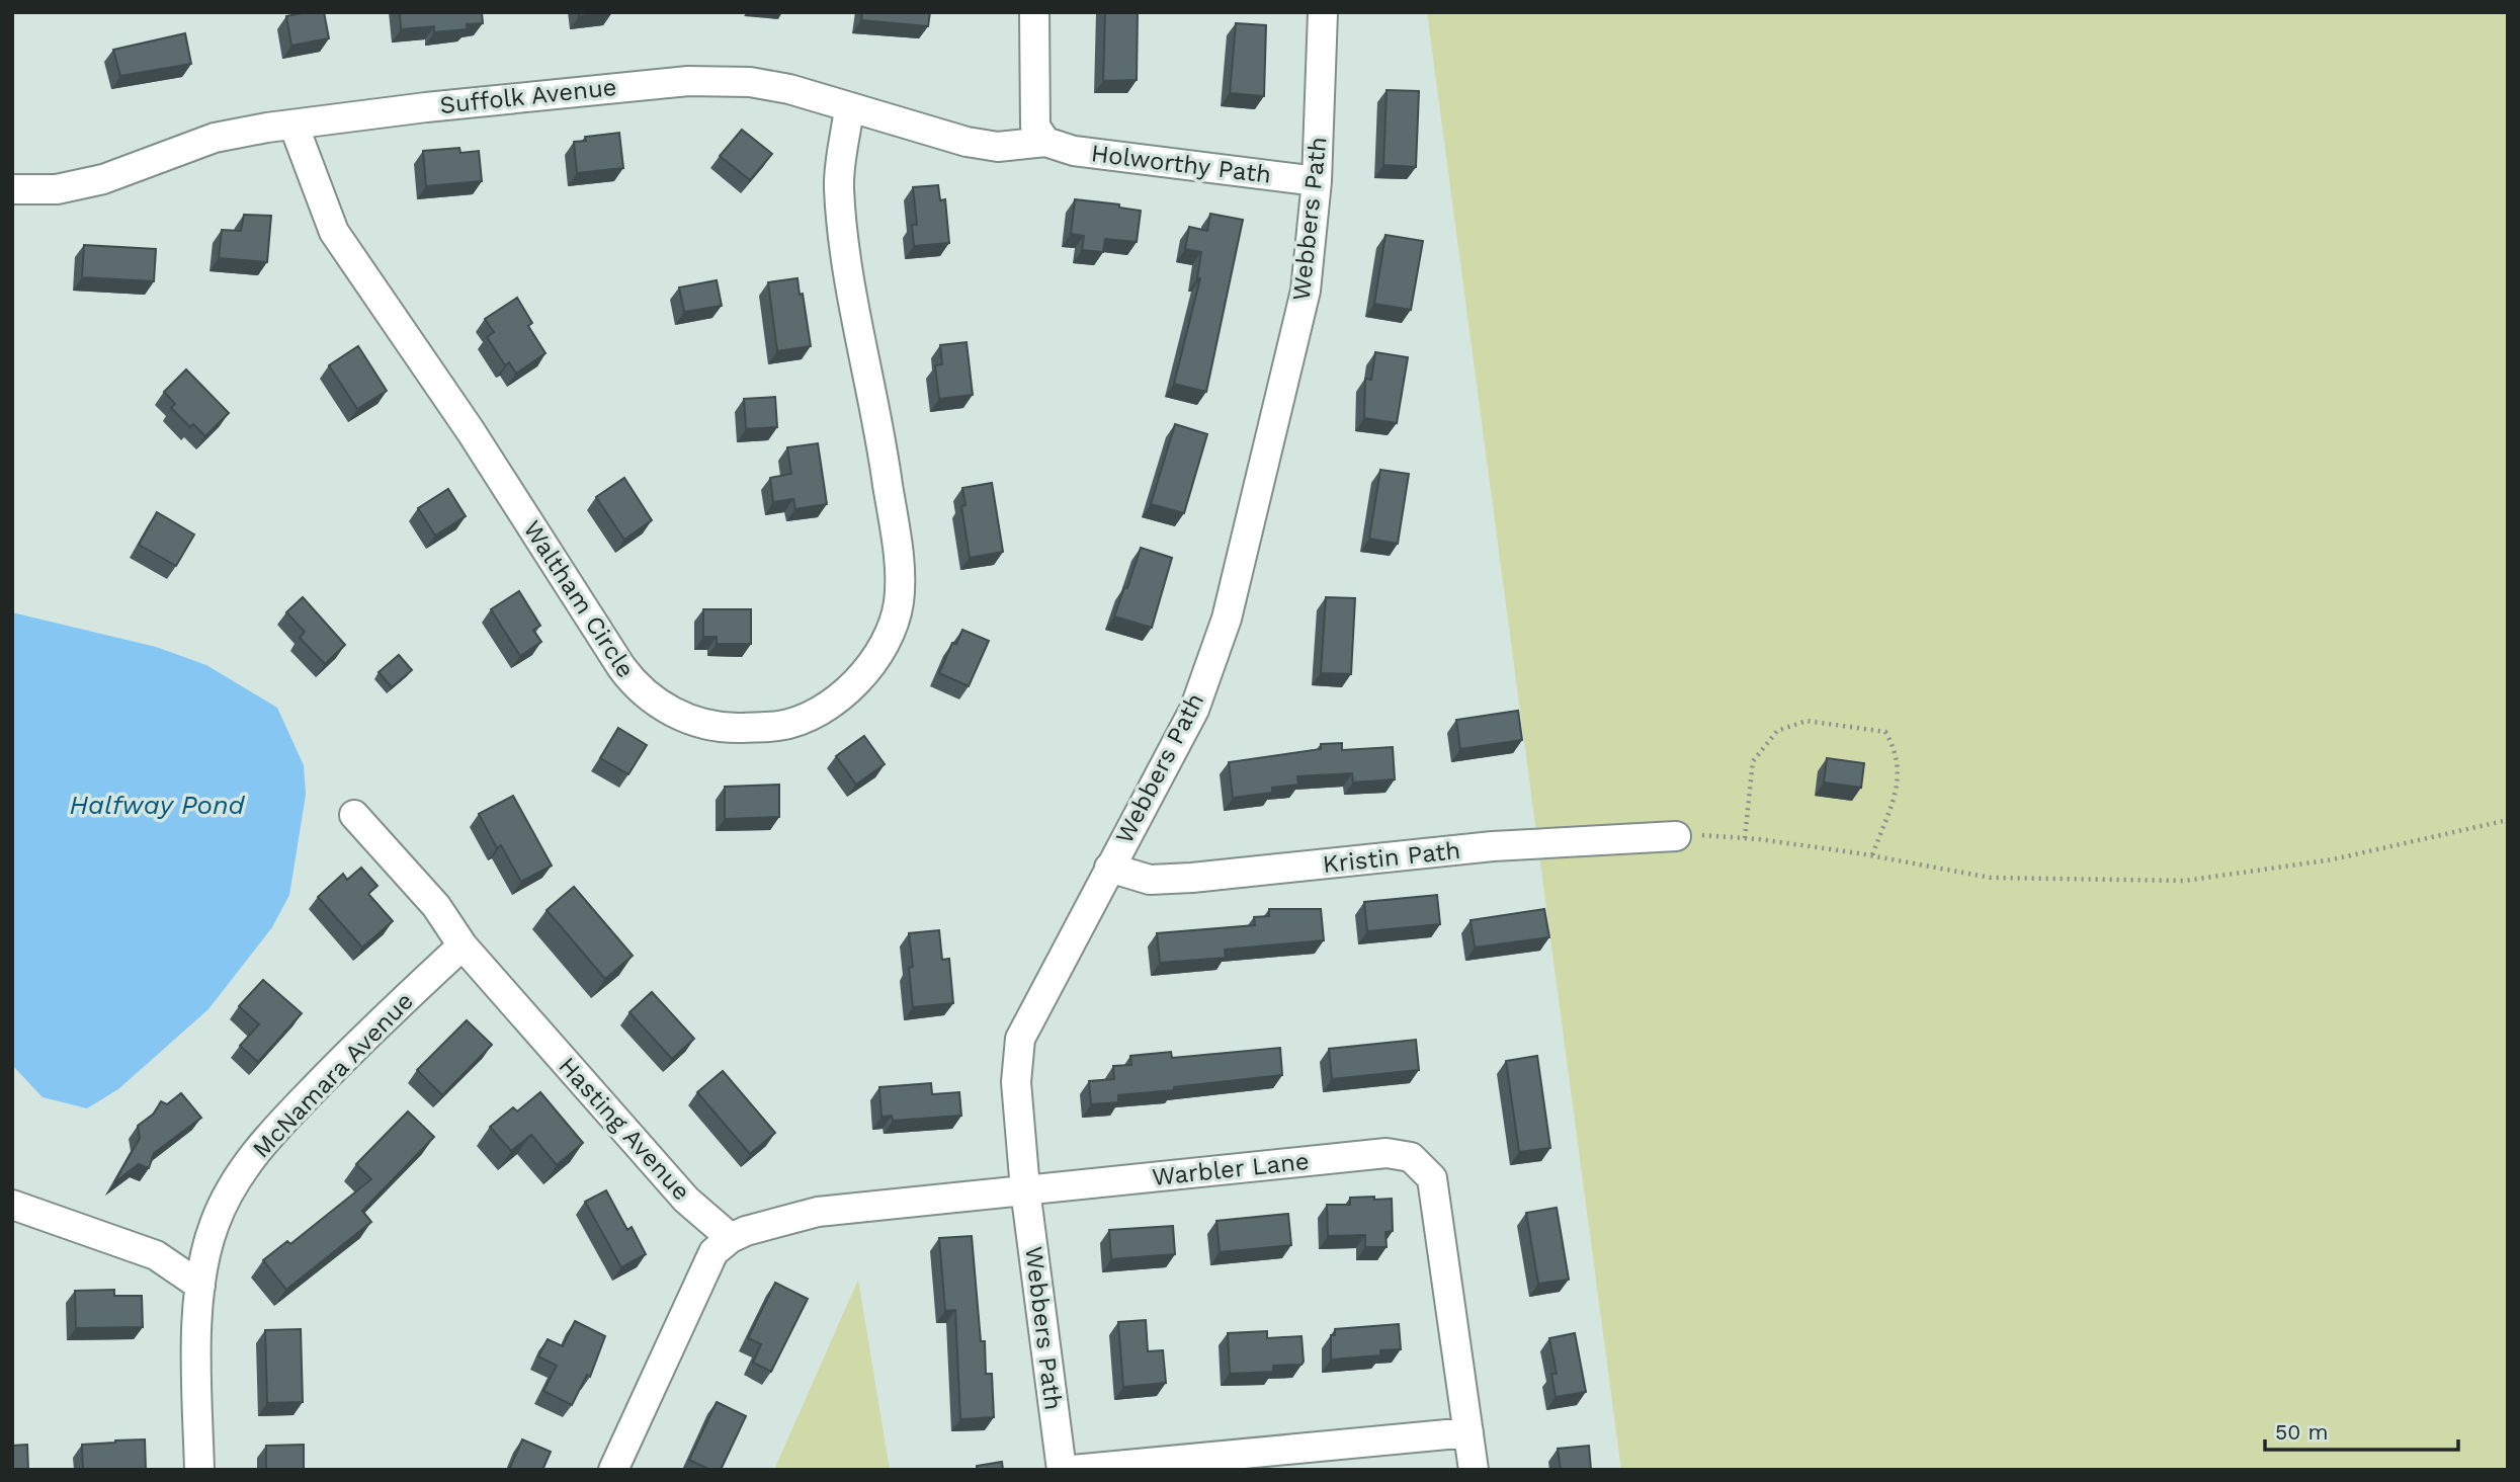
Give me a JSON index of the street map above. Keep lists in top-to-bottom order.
{
  "streets": {
    "street": [
      "Suffolk Avenue",
      "Holworthy Path",
      "Webbers Path",
      "Waltham Circle",
      "Kristin Path",
      "McNamara Avenue",
      "Hasting Avenue",
      "Warbler Lane"
    ]
  },
  "crossings": [
    ["Suffolk Avenue", "Holworthy Path"],
    ["Suffolk Avenue", "Waltham Circle"],
    ["Holworthy Path", "Webbers Path"],
    ["Webbers Path", "Kristin Path"],
    ["Webbers Path", "Warbler Lane"],
    ["McNamara Avenue", "Hasting Avenue"],
    ["Hasting Avenue", "Warbler Lane"]
  ],
  "water": ["Halfway Pond"],
  "scale_bar": "50 m"
}
